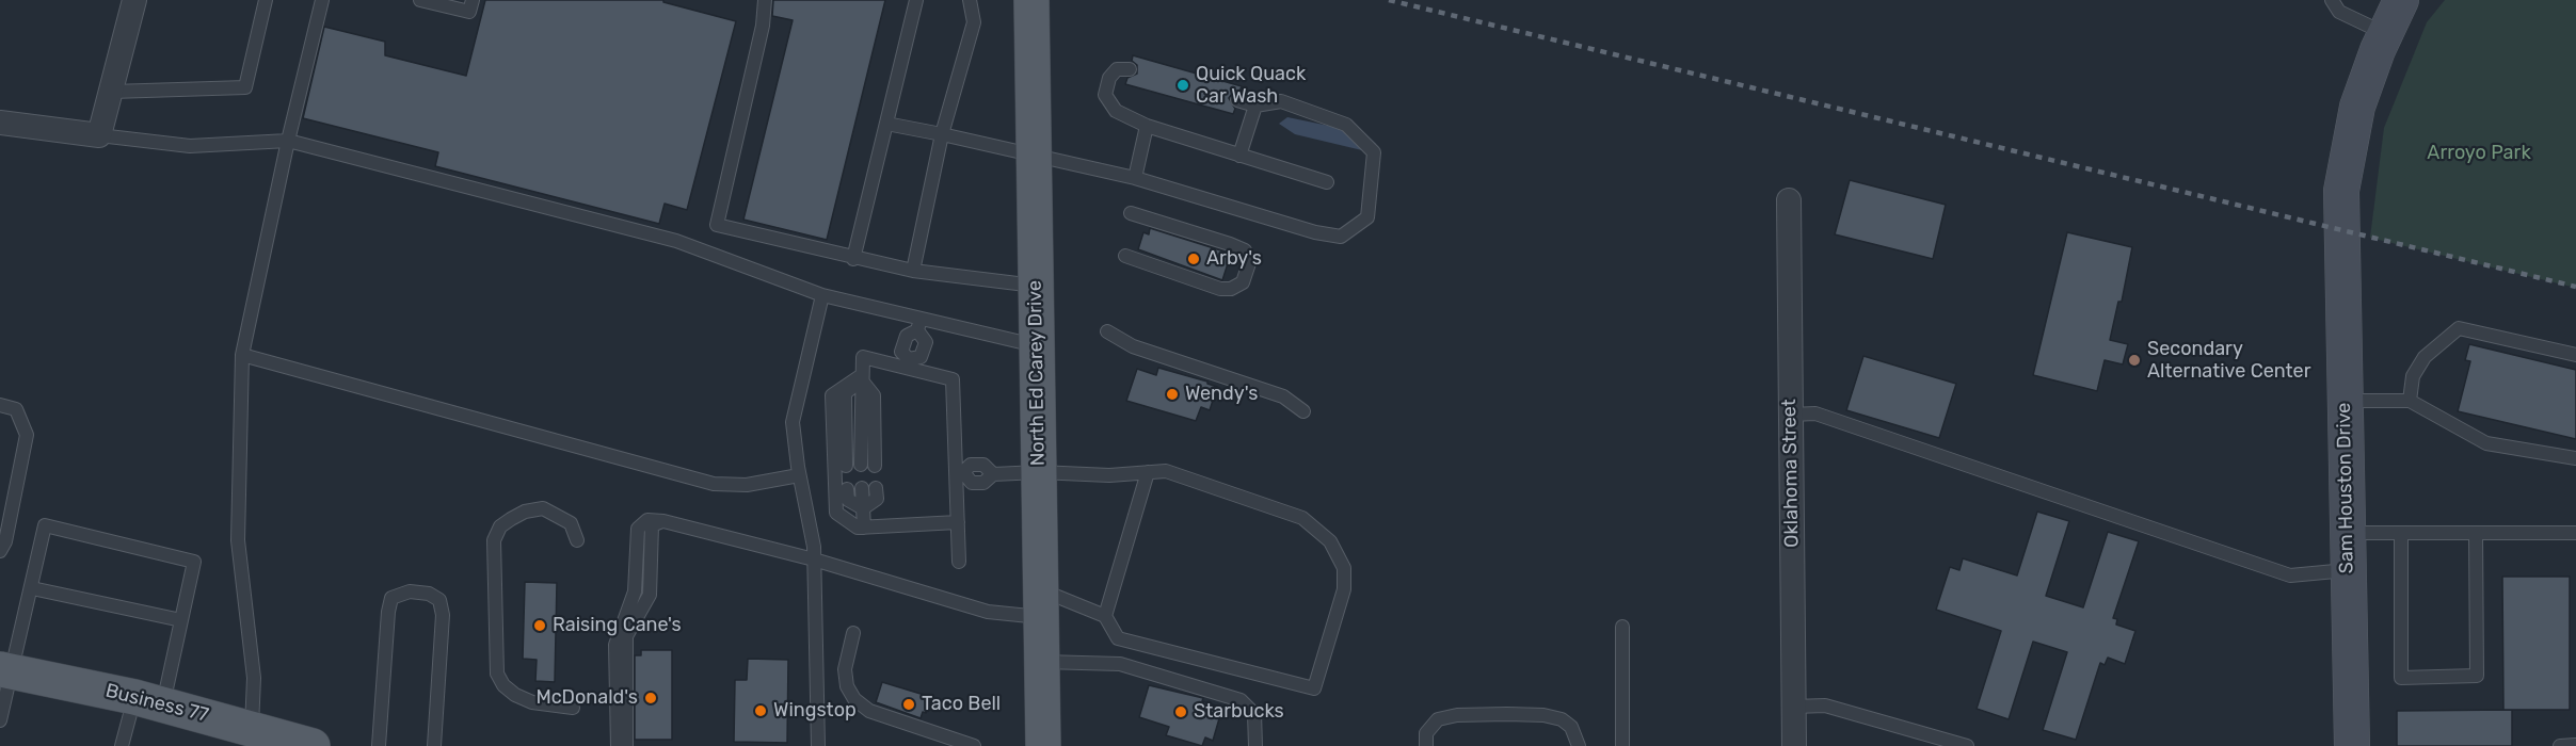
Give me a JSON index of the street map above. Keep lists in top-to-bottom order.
{
  "streets": {
    "main road": ["North Ed Carey Drive", "Business 77"],
    "street": ["Oklahoma Street", "Sam Houston Drive"]
  },
  "parks": ["Arroyo Park"],
  "places": [
    "Quick Quack Car Wash",
    "Arby's",
    "Secondary Alternative Center",
    "Wendy's",
    "Raising Cane's",
    "McDonald's",
    "Taco Bell",
    "Wingstop",
    "Starbucks"
  ]
}
